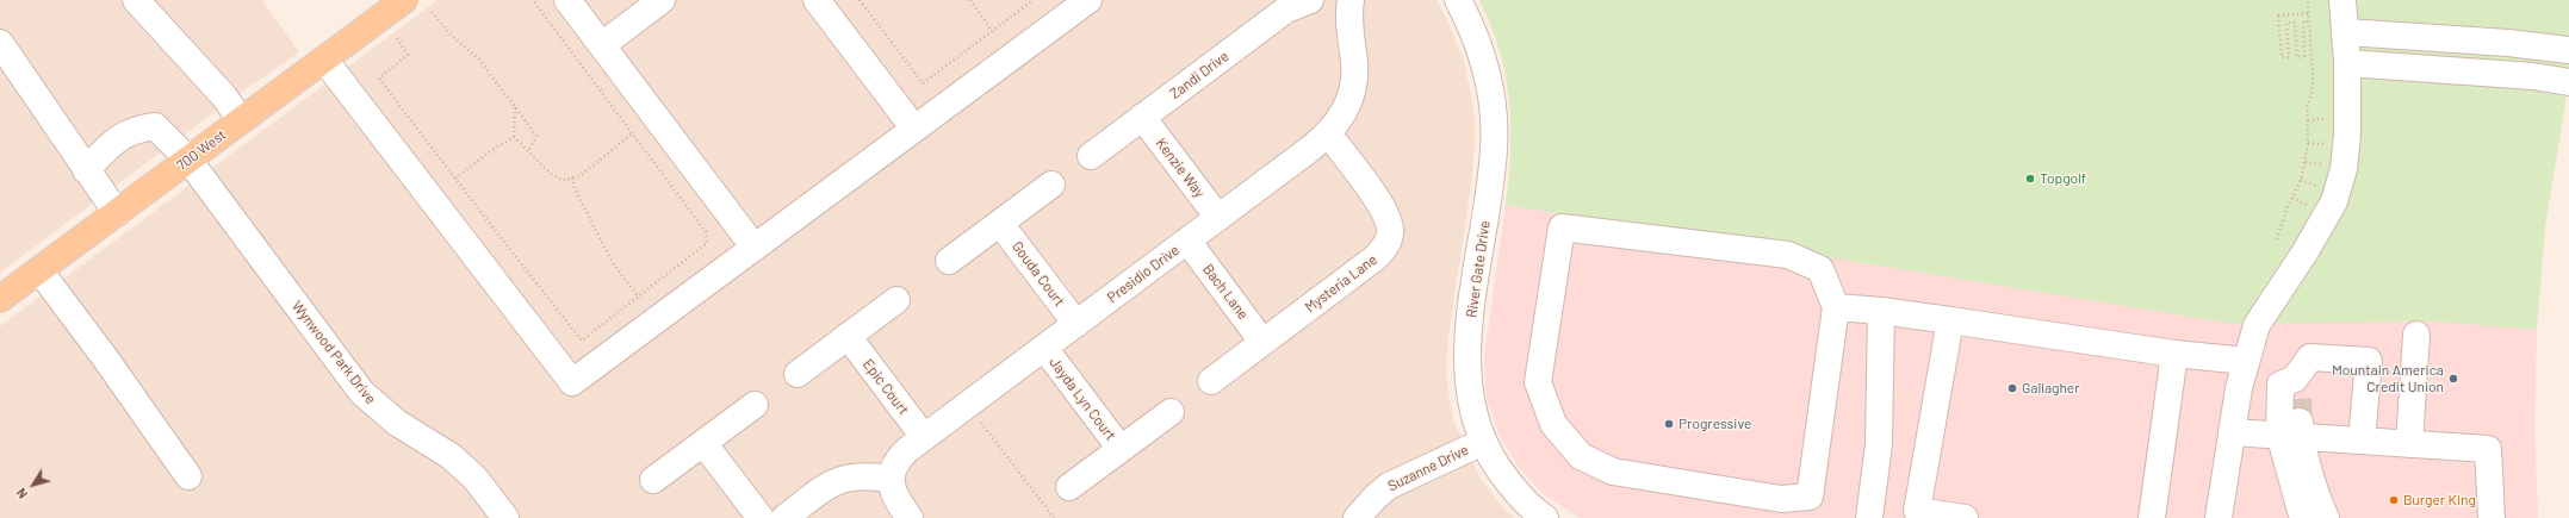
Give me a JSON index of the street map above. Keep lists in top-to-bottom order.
{
  "streets": {
    "main road": ["700 West"],
    "street": [
      "Zandi Drive",
      "Kenzie Way",
      "River Gate Drive",
      "Gouda Court",
      "Presidio Drive",
      "Mysteria Lane",
      "Bach Lane",
      "Wynwood Park Drive",
      "Epic Court",
      "Jayda Lyn Court",
      "Suzanne Drive"
    ]
  },
  "crossings": [
    ["Zandi Drive", "Kenzie Way"],
    ["700 West", "Wynwood Park Drive"],
    ["Kenzie Way", "Presidio Drive"],
    ["River Gate Drive", "Suzanne Drive"],
    ["Gouda Court", "Presidio Drive"],
    ["Presidio Drive", "Mysteria Lane"],
    ["Presidio Drive", "Bach Lane"],
    ["Presidio Drive", "Epic Court"],
    ["Presidio Drive", "Jayda Lyn Court"],
    ["Mysteria Lane", "Bach Lane"]
  ],
  "places": [
    "Topgolf",
    "Mountain America Credit Union",
    "Gallagher",
    "Progressive",
    "Burger King"
  ],
  "north": "bottom left"
}
